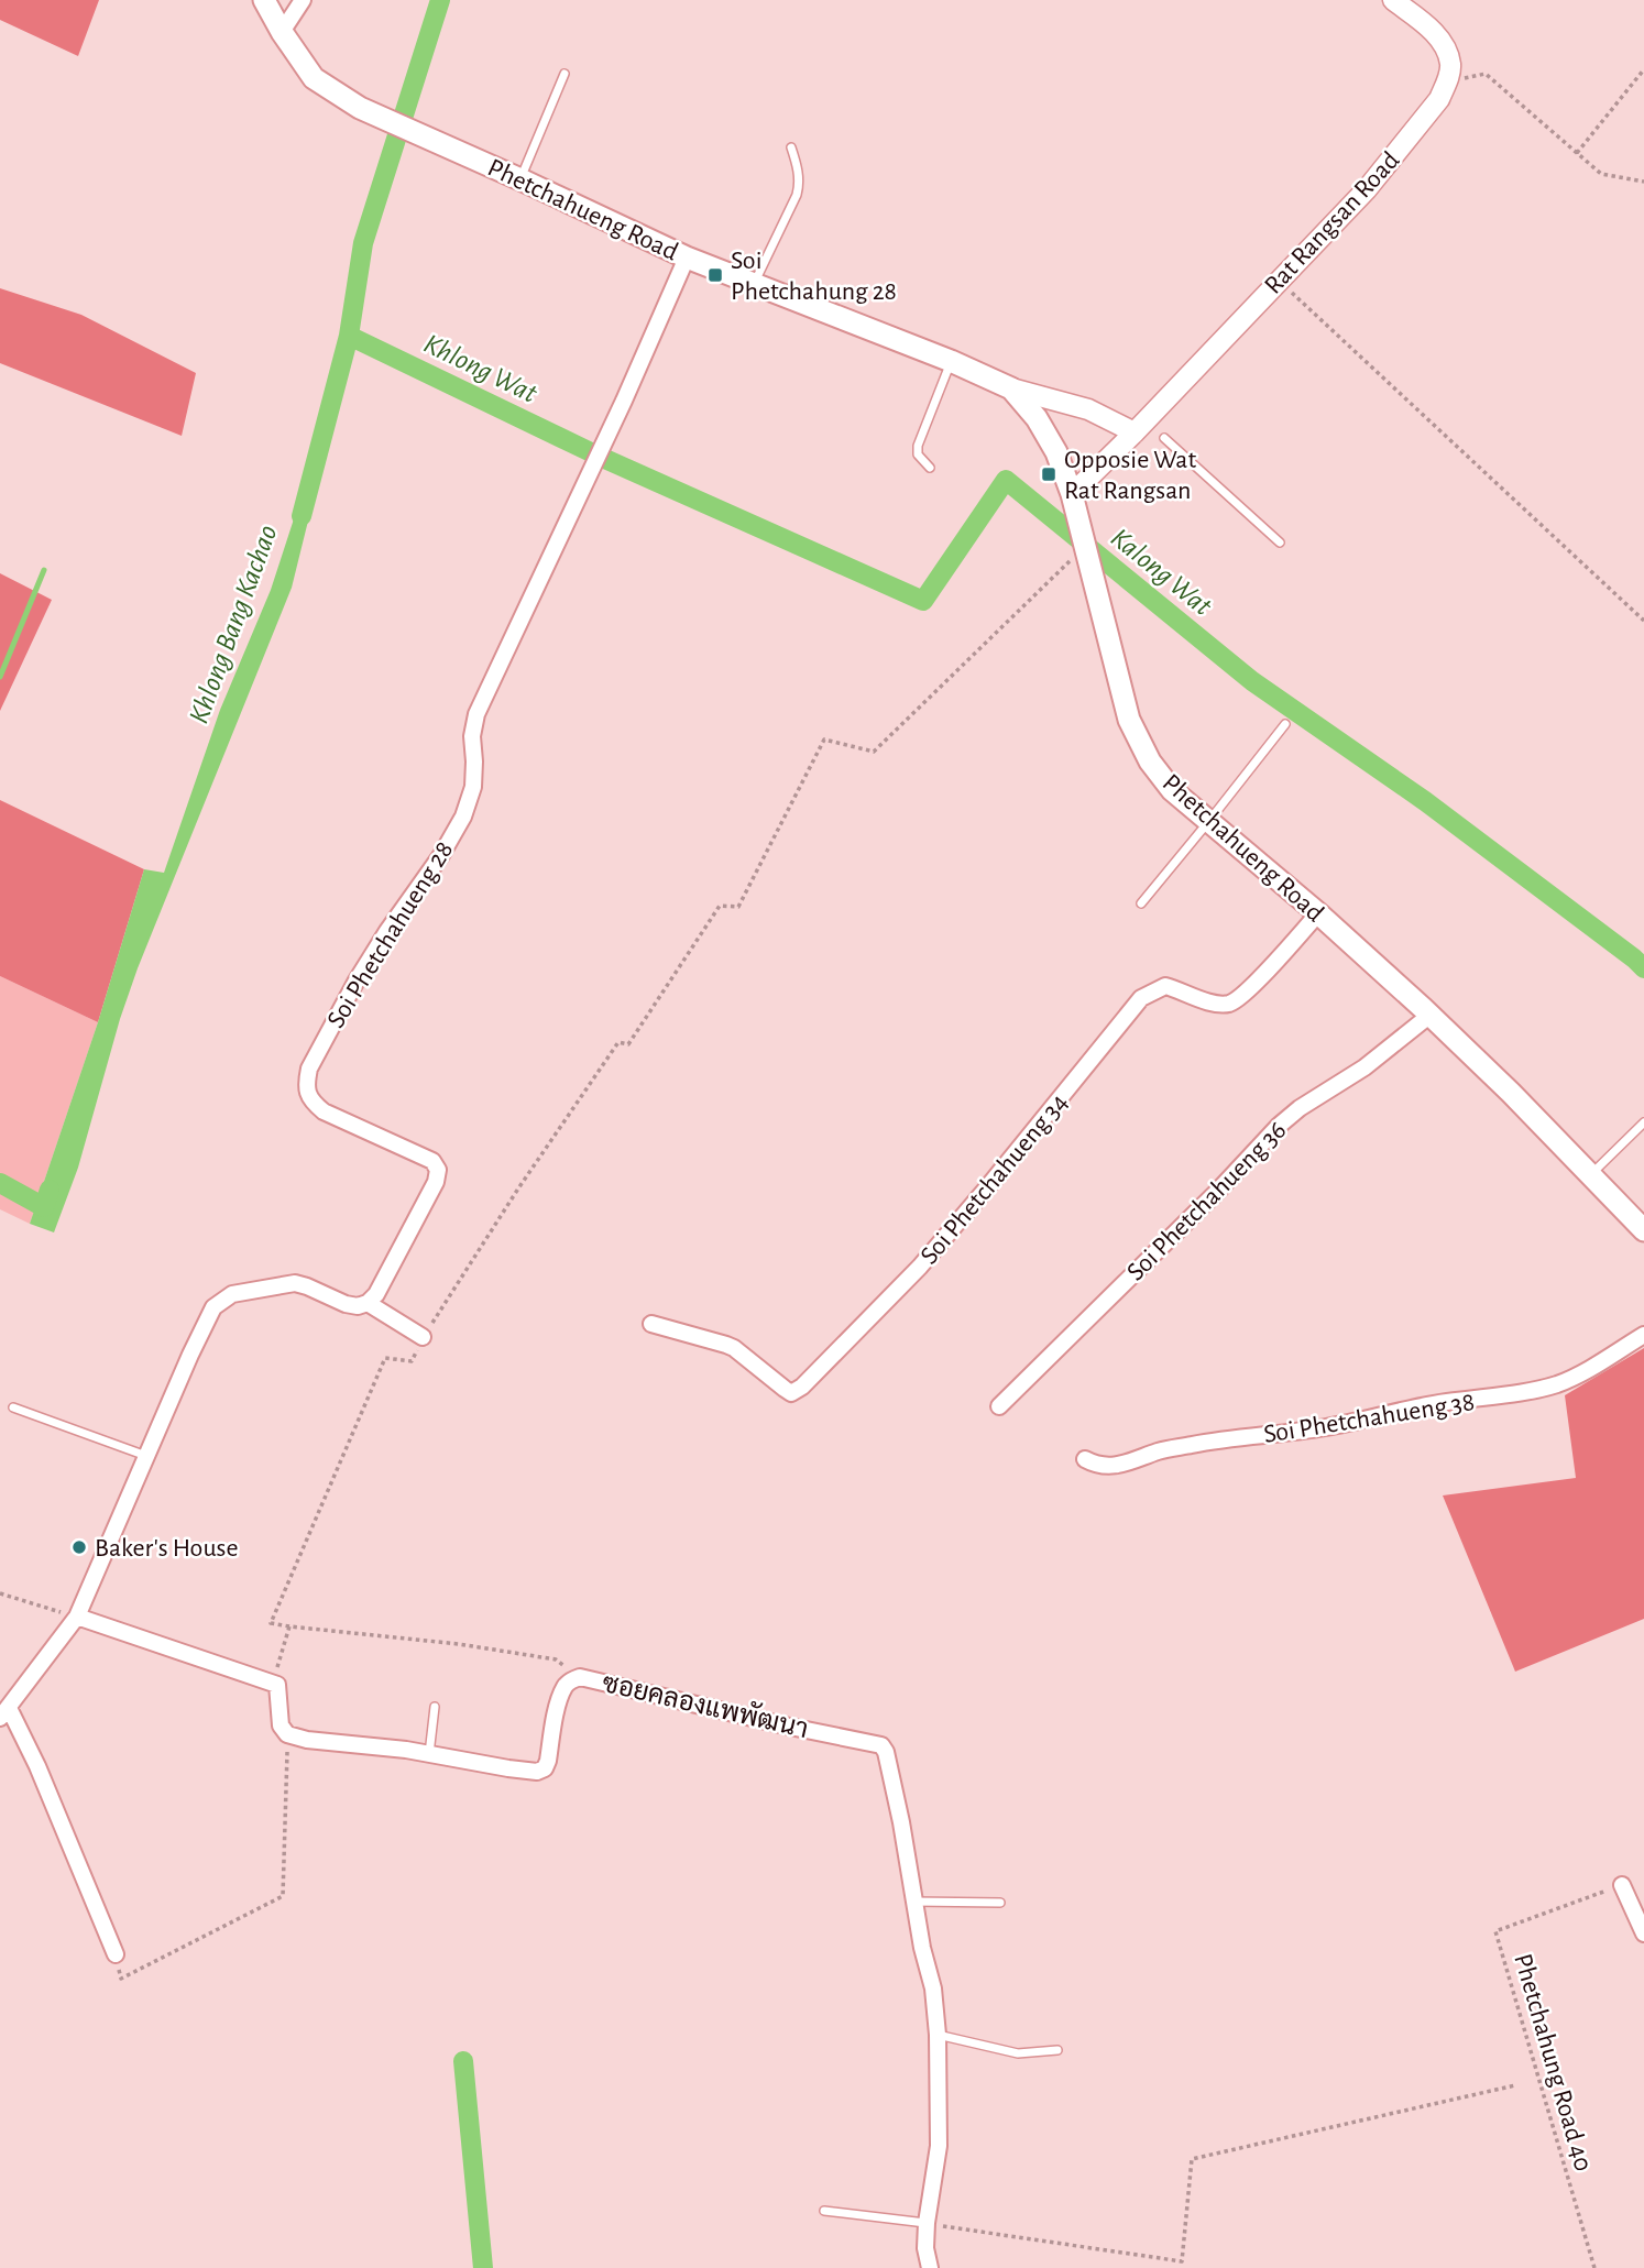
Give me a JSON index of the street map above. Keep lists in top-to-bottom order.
{
  "streets": {
    "main road": ["Phetchahueng Road"],
    "street": [
      "Rat Rangsan Road",
      "Soi Phetchahueng 28",
      "Soi Phetchahueng 34",
      "Soi Phetchahueng 36",
      "Soi Phetchahueng 38",
      "ซอยคลองแพพัฒนา"
    ],
    "path": ["Phetchahung Road 40"]
  },
  "crossings": [
    ["Phetchahueng Road", "Rat Rangsan Road"],
    ["Phetchahueng Road", "Soi Phetchahueng 28"],
    ["Phetchahueng Road", "Soi Phetchahueng 34"],
    ["Phetchahueng Road", "Soi Phetchahueng 36"]
  ],
  "water": ["Khlong Wat", "Kalong Wat", "Khlong Bang Kachao"],
  "places": {
    "transit": ["Soi Phetchahung 28", "Opposie Wat Rat Rangsan"],
    "other": ["Baker's House"]
  }
}
